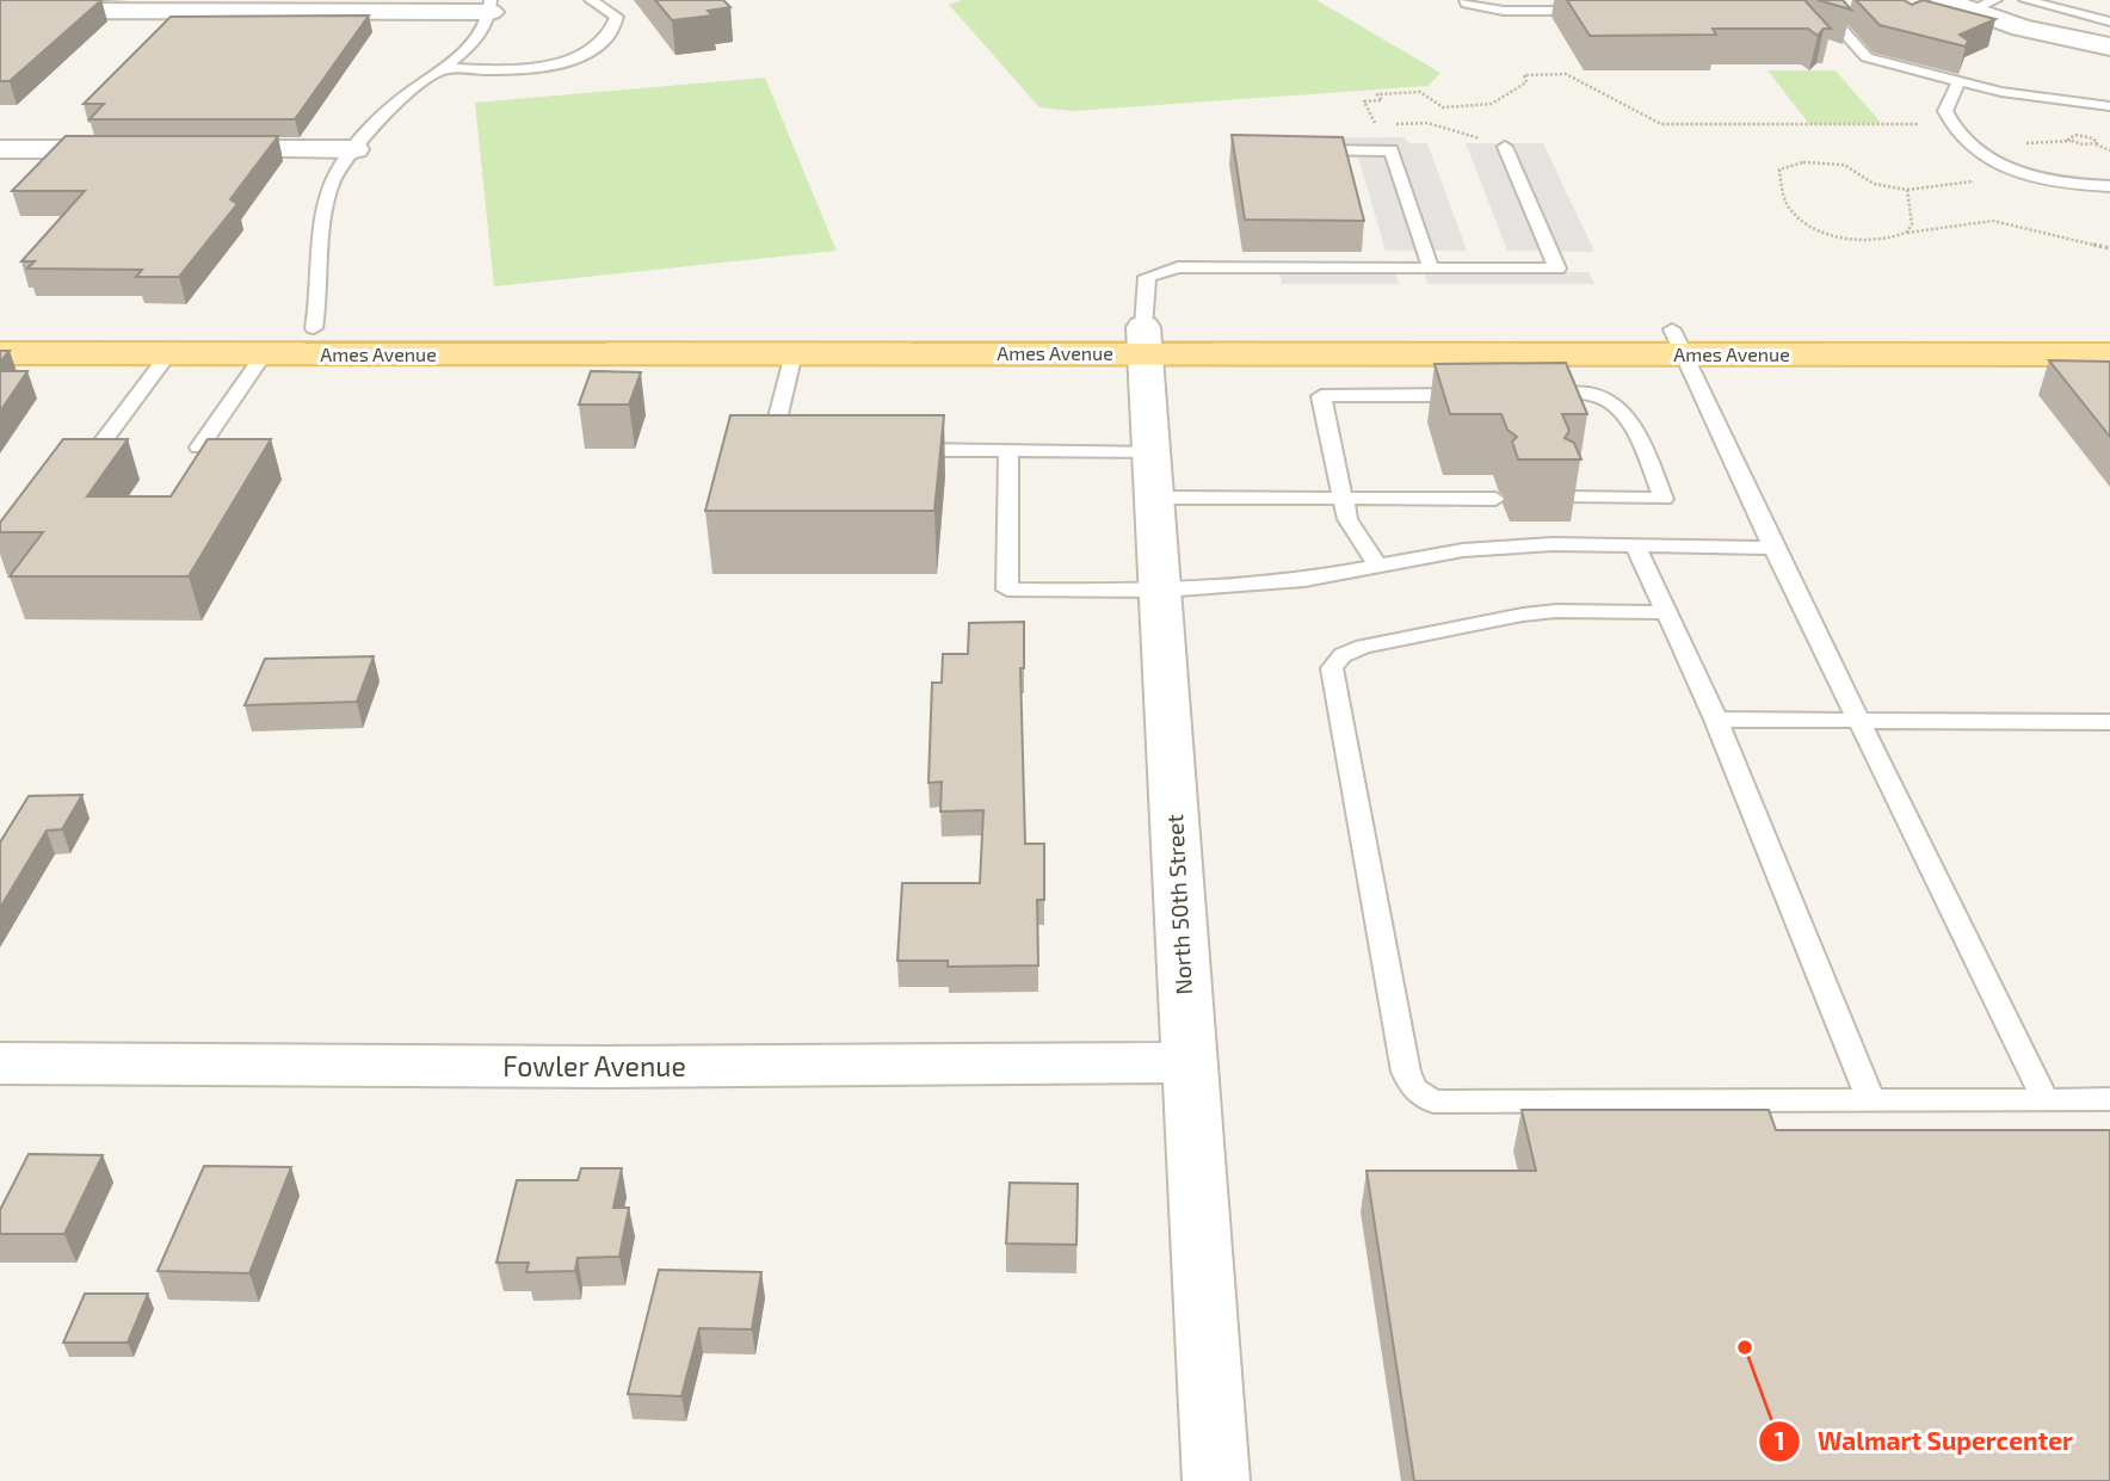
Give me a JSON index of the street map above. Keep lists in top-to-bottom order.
{
  "streets": {
    "main road": ["Ames Avenue"],
    "street": ["North 50th Street", "Fowler Avenue"]
  },
  "crossings": [
    ["Ames Avenue", "North 50th Street"],
    ["North 50th Street", "Fowler Avenue"]
  ],
  "places": ["Walmart Supercenter"]
}
